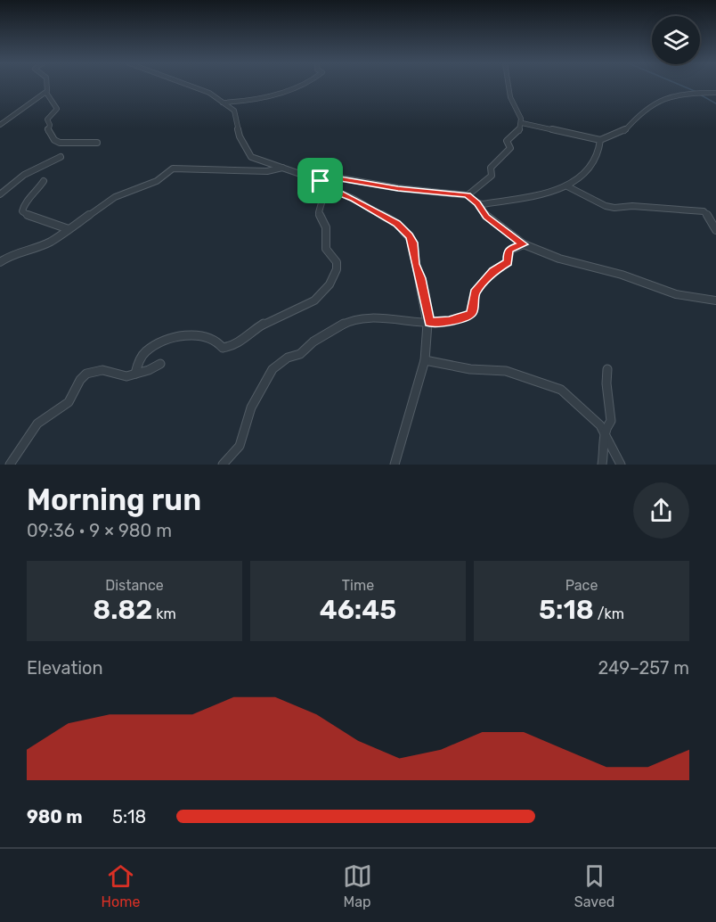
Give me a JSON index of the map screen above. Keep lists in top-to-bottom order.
{
  "page": {
    "heading": ["Morning run", "09:36 · 9 × 980 m"],
    "stats": [
      ["Distance", "8.82 km"],
      ["Time", "46:45"],
      ["Pace", "5:18 /km"]
    ],
    "chart": ["Elevation", "249–257 m"],
    "list": [
      {
        "name": "980 m",
        "note": "5:18"
      }
    ],
    "tabs": ["Home", "Map", "Saved"]
  }
}
